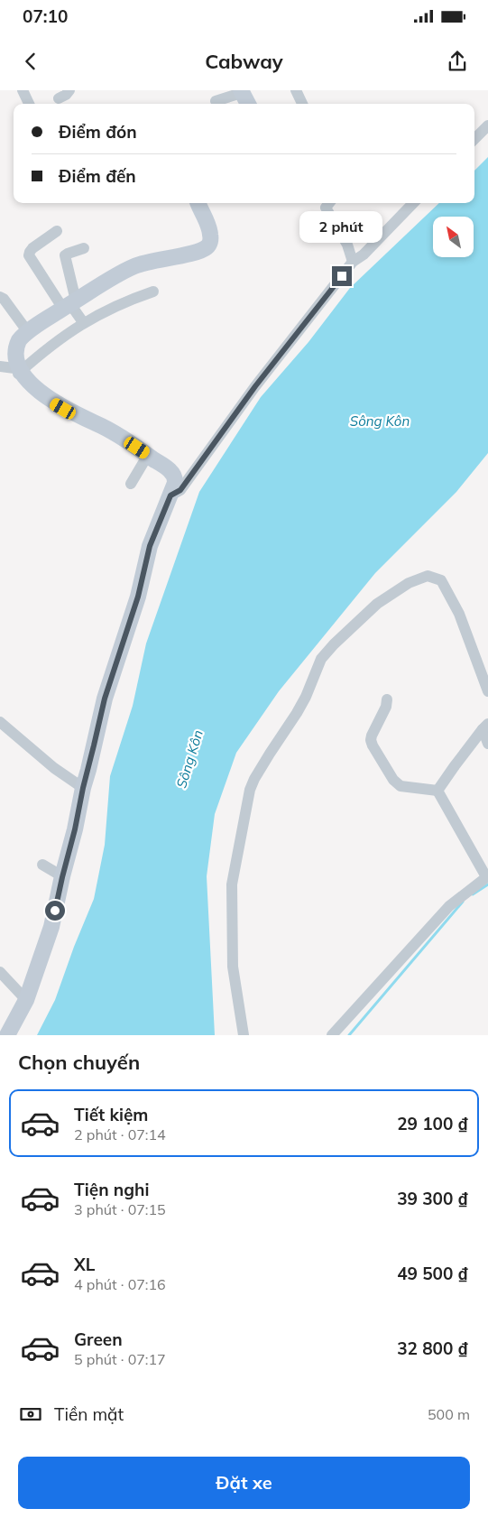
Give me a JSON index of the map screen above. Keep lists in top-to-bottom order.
{
  "water": ["Sông Kôn"],
  "north": "top left",
  "page": {
    "status": "07:10",
    "header": "Cabway",
    "banner": ["Điểm đón", "Điểm đến"],
    "bubble": "2 phút",
    "heading": "Chọn chuyến",
    "list": [
      {
        "name": "Tiết kiệm",
        "note": "2 phút · 07:14",
        "value": "29 100 ₫"
      },
      {
        "name": "Tiện nghi",
        "note": "3 phút · 07:15",
        "value": "39 300 ₫"
      },
      {
        "name": "XL",
        "note": "4 phút · 07:16",
        "value": "49 500 ₫"
      },
      {
        "name": "Green",
        "note": "5 phút · 07:17",
        "value": "32 800 ₫"
      }
    ],
    "pay": ["Tiền mặt", "500 m"],
    "buttons": "Đặt xe"
  }
}
